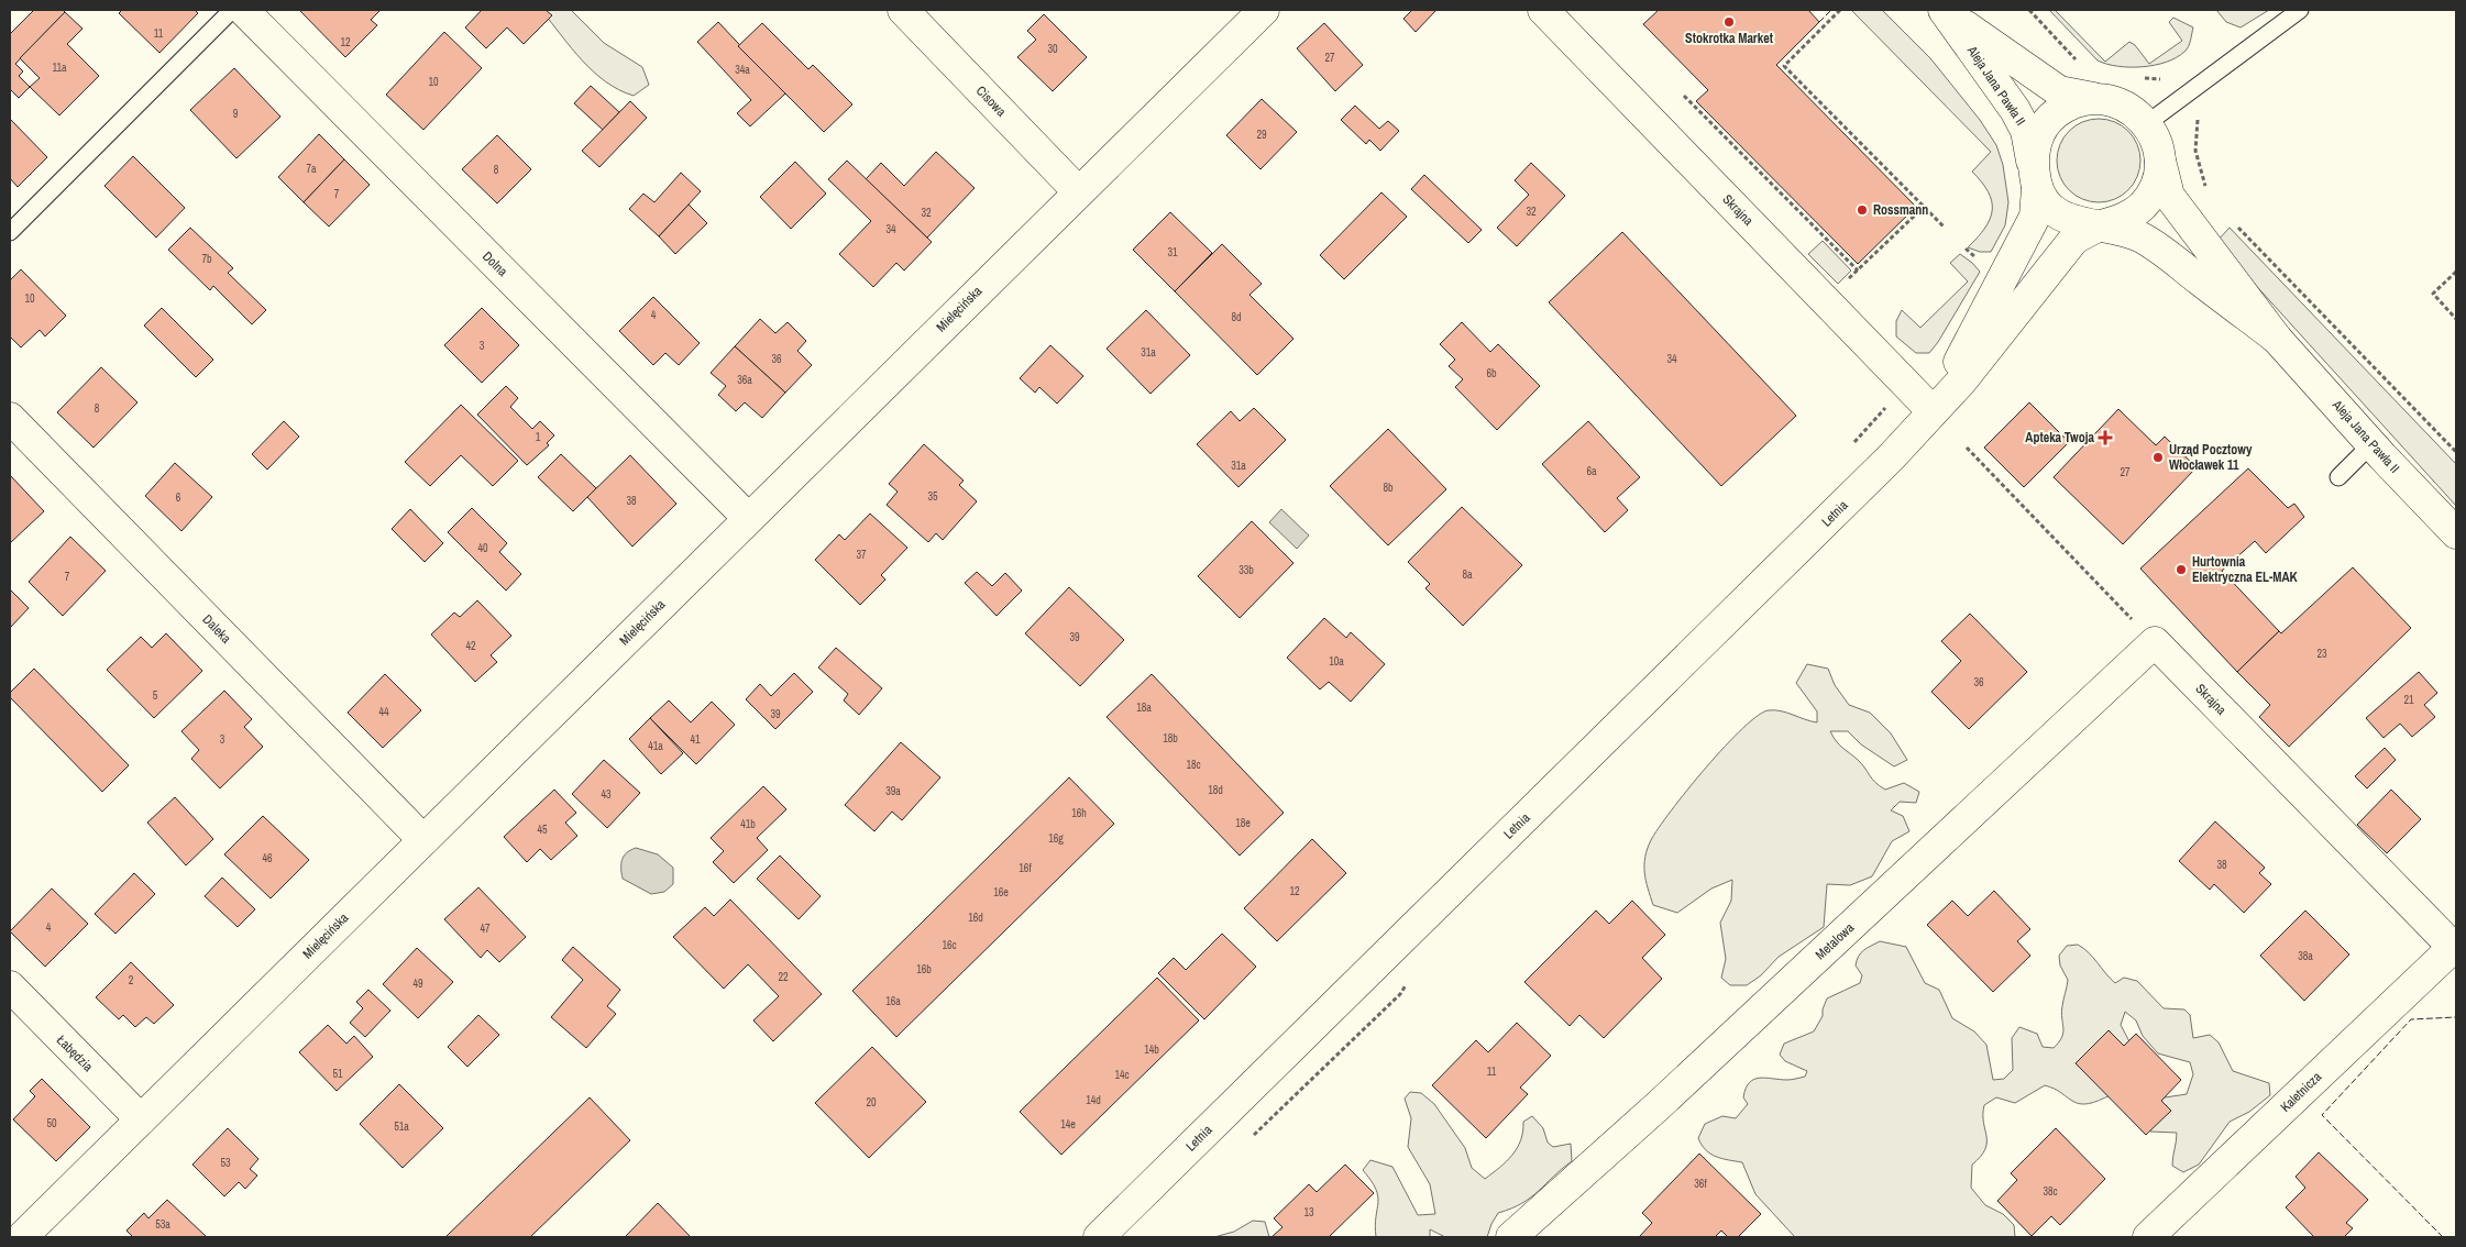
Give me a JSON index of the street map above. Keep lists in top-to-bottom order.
{
  "streets": {
    "street": [
      "Aleja Jana Pawła II",
      "Cisowa",
      "Skrajna",
      "Dolna",
      "Mielęcińska",
      "Letnia",
      "Daleka",
      "Metalowa",
      "Łabędzia",
      "Kaletnicza"
    ]
  },
  "crossings": [
    ["Aleja Jana Pawła II", "Letnia"],
    ["Cisowa", "Mielęcińska"],
    ["Skrajna", "Letnia"],
    ["Skrajna", "Metalowa"],
    ["Skrajna", "Kaletnicza"],
    ["Dolna", "Mielęcińska"],
    ["Mielęcińska", "Daleka"],
    ["Mielęcińska", "Łabędzia"]
  ],
  "places": {
    "other": [
      "Stokrotka Market",
      "Rossmann",
      "Urząd Pocztowy Włocławek 11",
      "Hurtownia Elektryczna EL-MAK"
    ],
    "health": ["Apteka Twoja"]
  },
  "house_numbers": [
    "11",
    "12",
    "30",
    "27",
    "11a",
    "34a",
    "10",
    "9",
    "29",
    "7a",
    "8",
    "7",
    "32",
    "32",
    "34",
    "31",
    "7b",
    "10",
    "4",
    "8d",
    "3",
    "31a",
    "36",
    "34",
    "6b",
    "36a",
    "8",
    "1",
    "31a",
    "6a",
    "27",
    "8b",
    "35",
    "6",
    "38",
    "40",
    "37",
    "33b",
    "8a",
    "7",
    "39",
    "42",
    "23",
    "10a",
    "36",
    "5",
    "21",
    "18a",
    "44",
    "39",
    "18b",
    "3",
    "41",
    "41a",
    "18c",
    "18d",
    "39a",
    "43",
    "16h",
    "18e",
    "41b",
    "45",
    "16g",
    "46",
    "38",
    "16f",
    "12",
    "16e",
    "16d",
    "4",
    "47",
    "16c",
    "38a",
    "16b",
    "22",
    "2",
    "49",
    "16a",
    "14b",
    "11",
    "51",
    "14c",
    "14d",
    "20",
    "50",
    "14e",
    "51a",
    "53",
    "36f",
    "38c",
    "13",
    "53a"
  ]
}
